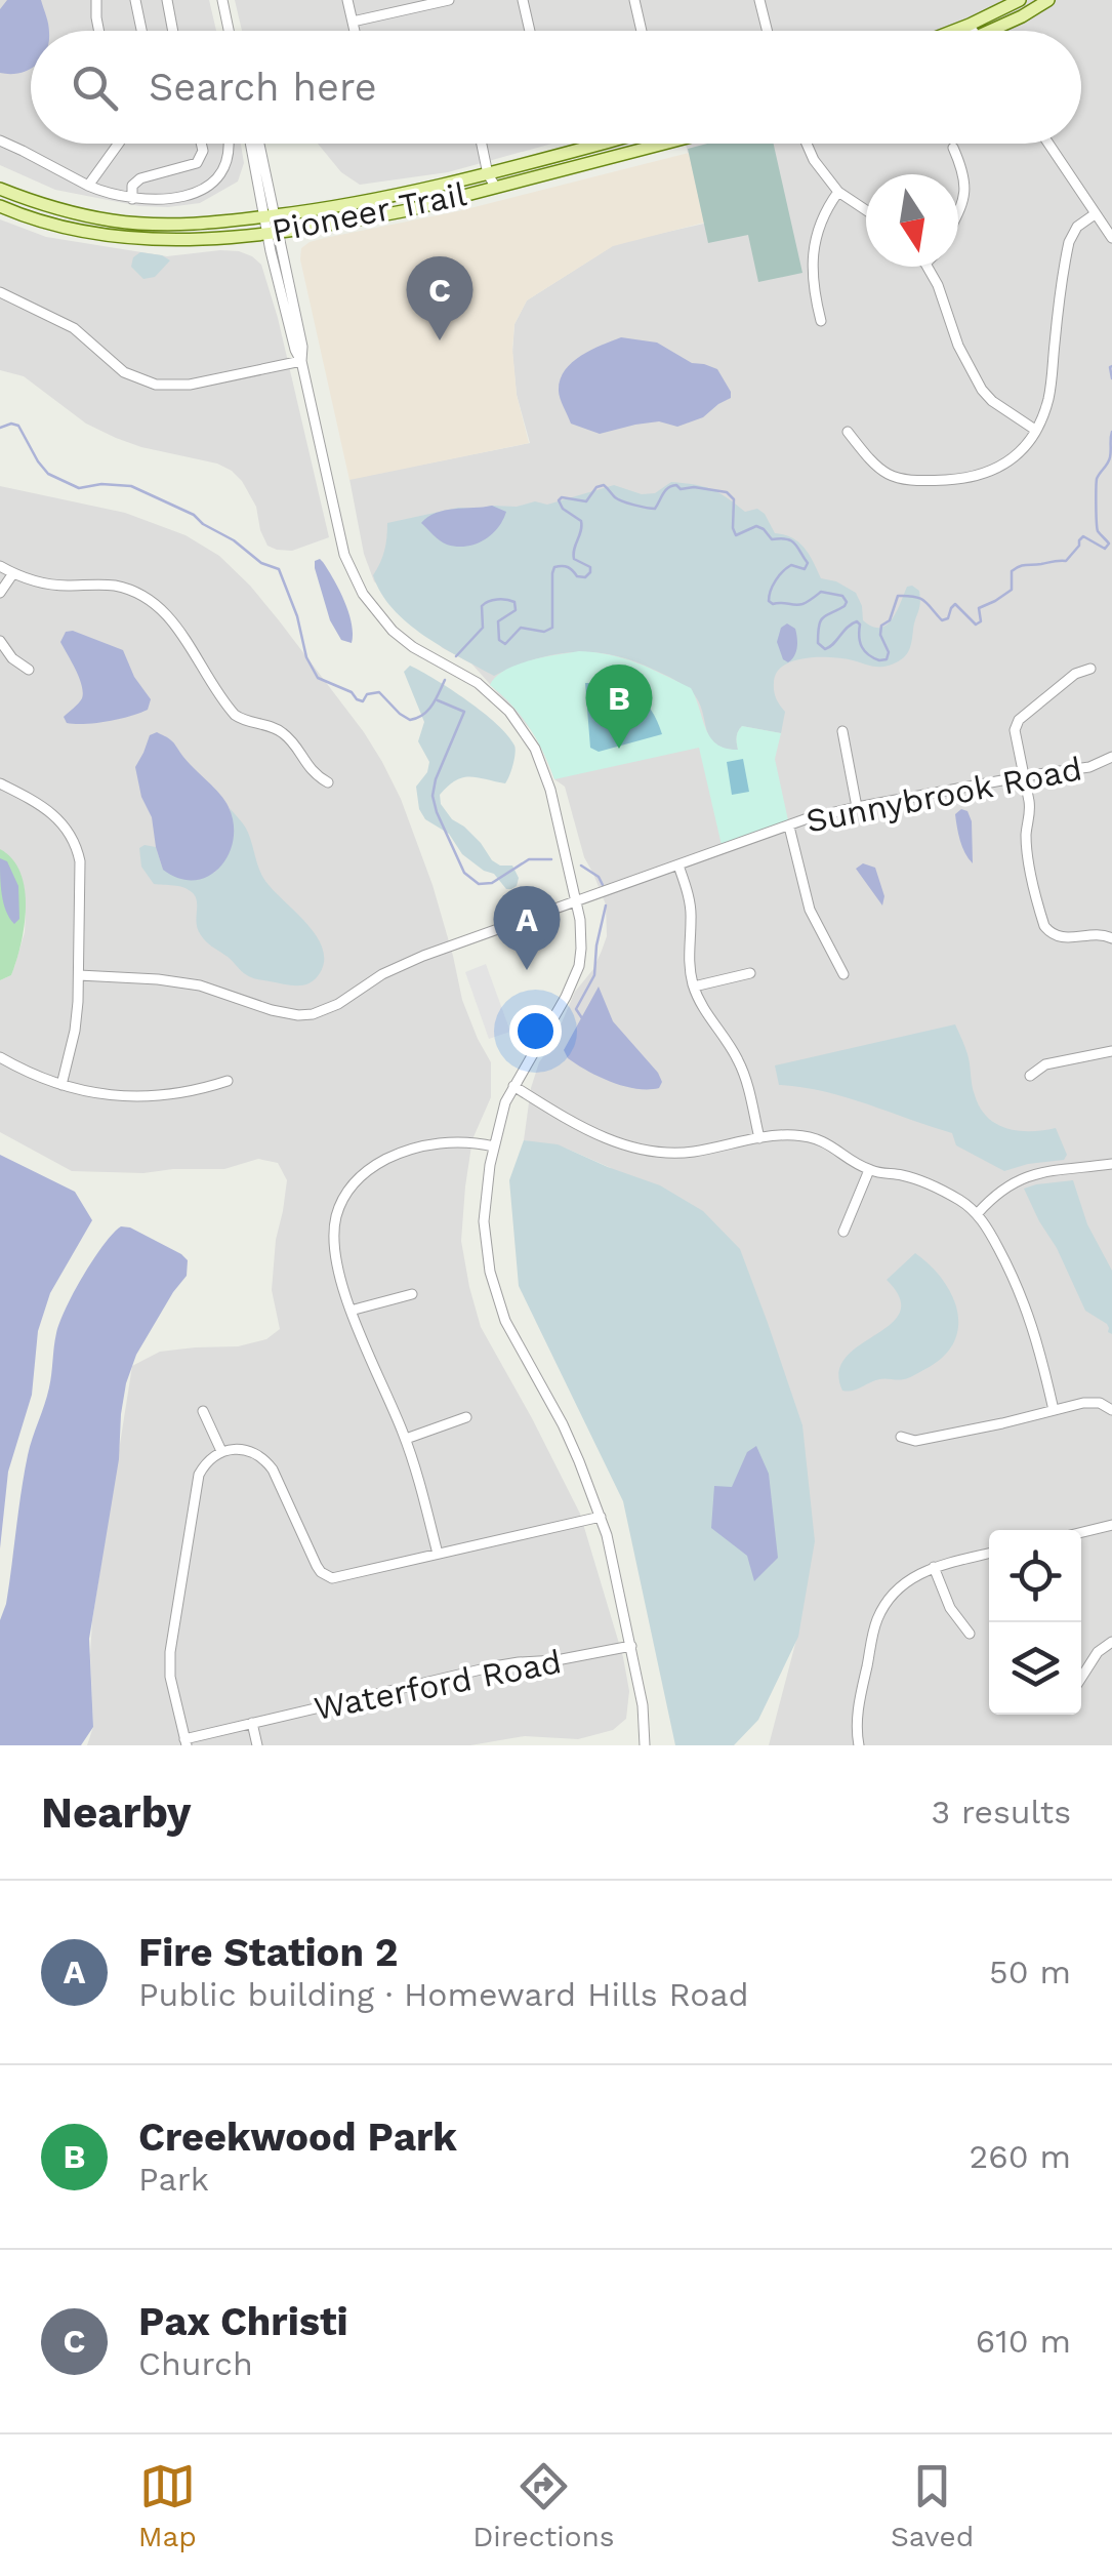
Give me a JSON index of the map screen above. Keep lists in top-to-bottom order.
{
  "streets": {
    "main road": ["Pioneer Trail"],
    "street": ["Sunnybrook Road", "Waterford Road"]
  },
  "north": "bottom",
  "page": {
    "search": "Search here",
    "pins": ["C", "B", "A"],
    "heading": ["Nearby", "3 results"],
    "list": [
      {
        "mark": "A",
        "name": "Fire Station 2",
        "note": "Public building · Homeward Hills Road",
        "value": "50 m"
      },
      {
        "mark": "B",
        "name": "Creekwood Park",
        "note": "Park",
        "value": "260 m"
      },
      {
        "mark": "C",
        "name": "Pax Christi",
        "note": "Church",
        "value": "610 m"
      }
    ],
    "nav": ["Map", "Directions", "Saved"]
  }
}
